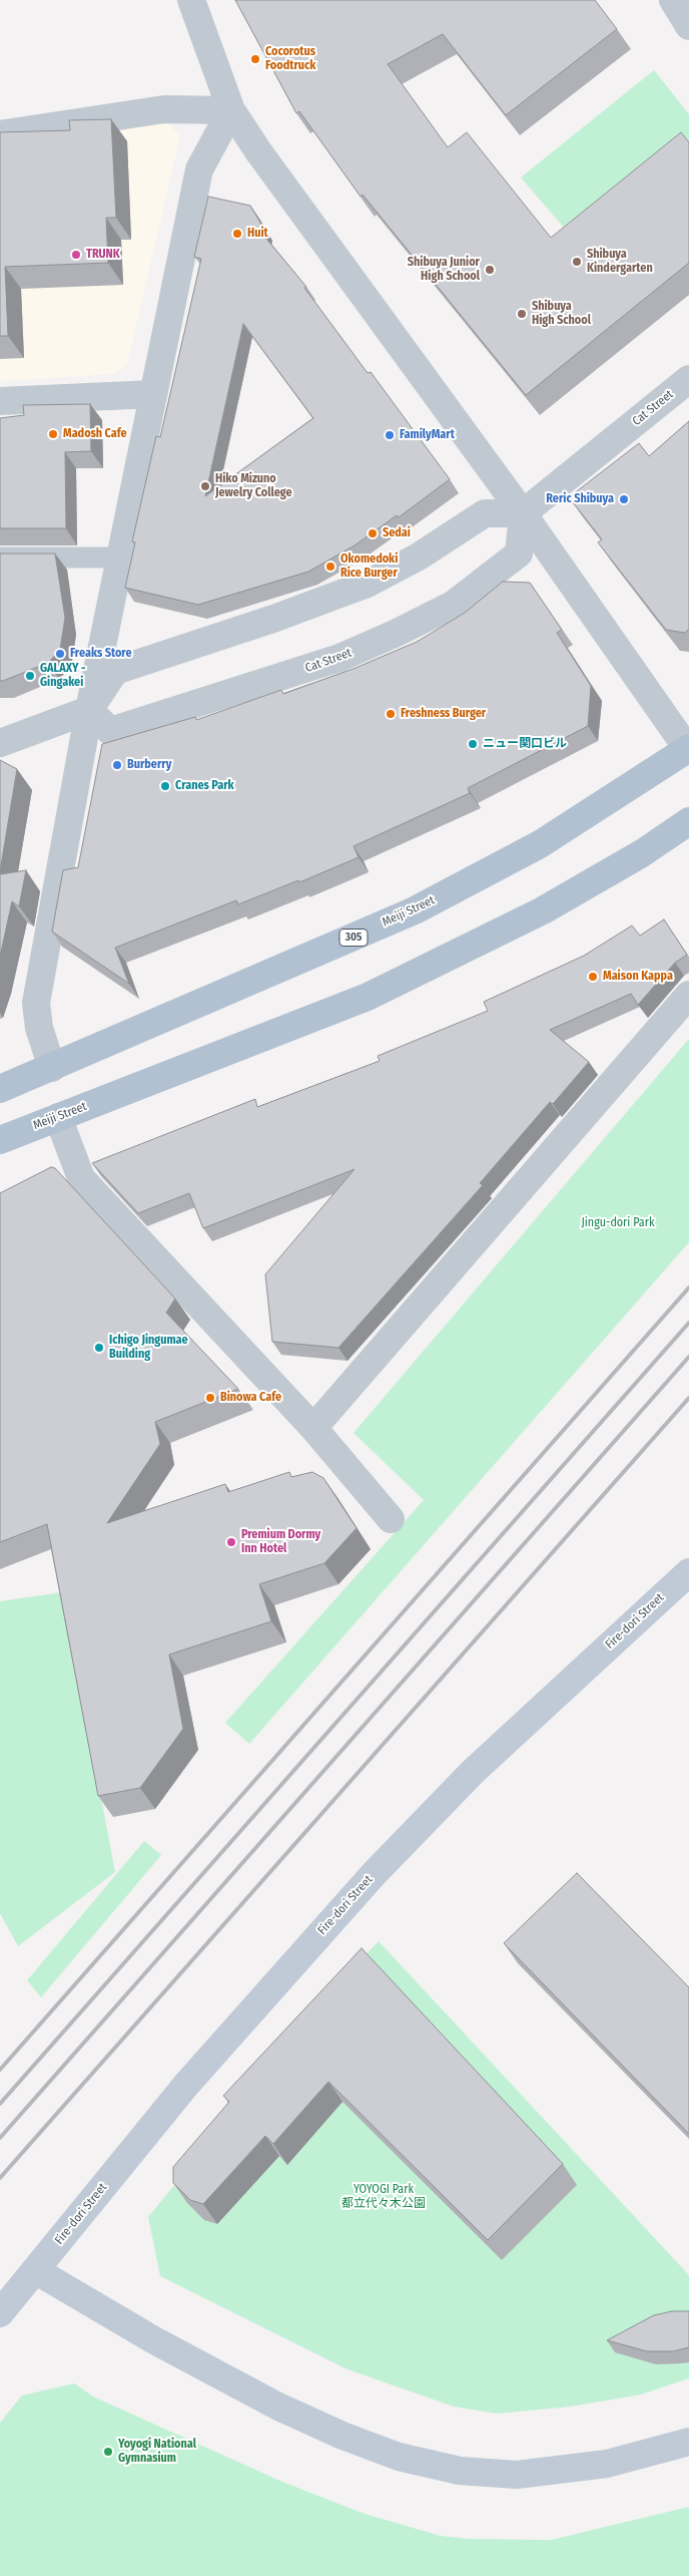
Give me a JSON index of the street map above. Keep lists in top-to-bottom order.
{
  "streets": {
    "main road": ["Meiji Street", "305"],
    "street": ["Cat Street", "Fire-dori Street"]
  },
  "parks": ["Jingu-dori Park", "YOYOGI Park 都立代々木公園"],
  "places": [
    "Cocorotus Foodtruck",
    "Huit",
    "TRUNK",
    "Shibuya Kindergarten",
    "Shibuya Junior High School",
    "Shibuya High School",
    "Madosh Cafe",
    "FamilyMart",
    "Hiko Mizuno Jewelry College",
    "Reric Shibuya",
    "Sedai",
    "Okomedoki Rice Burger",
    "Freaks Store",
    "GALAXY - Gingakei",
    "Freshness Burger",
    "ニュー関口ビル",
    "Burberry",
    "Cranes Park",
    "Maison Kappa",
    "Ichigo Jingumae Building",
    "Binowa Cafe",
    "Premium Dormy Inn Hotel",
    "Yoyogi National Gymnasium"
  ]
}
